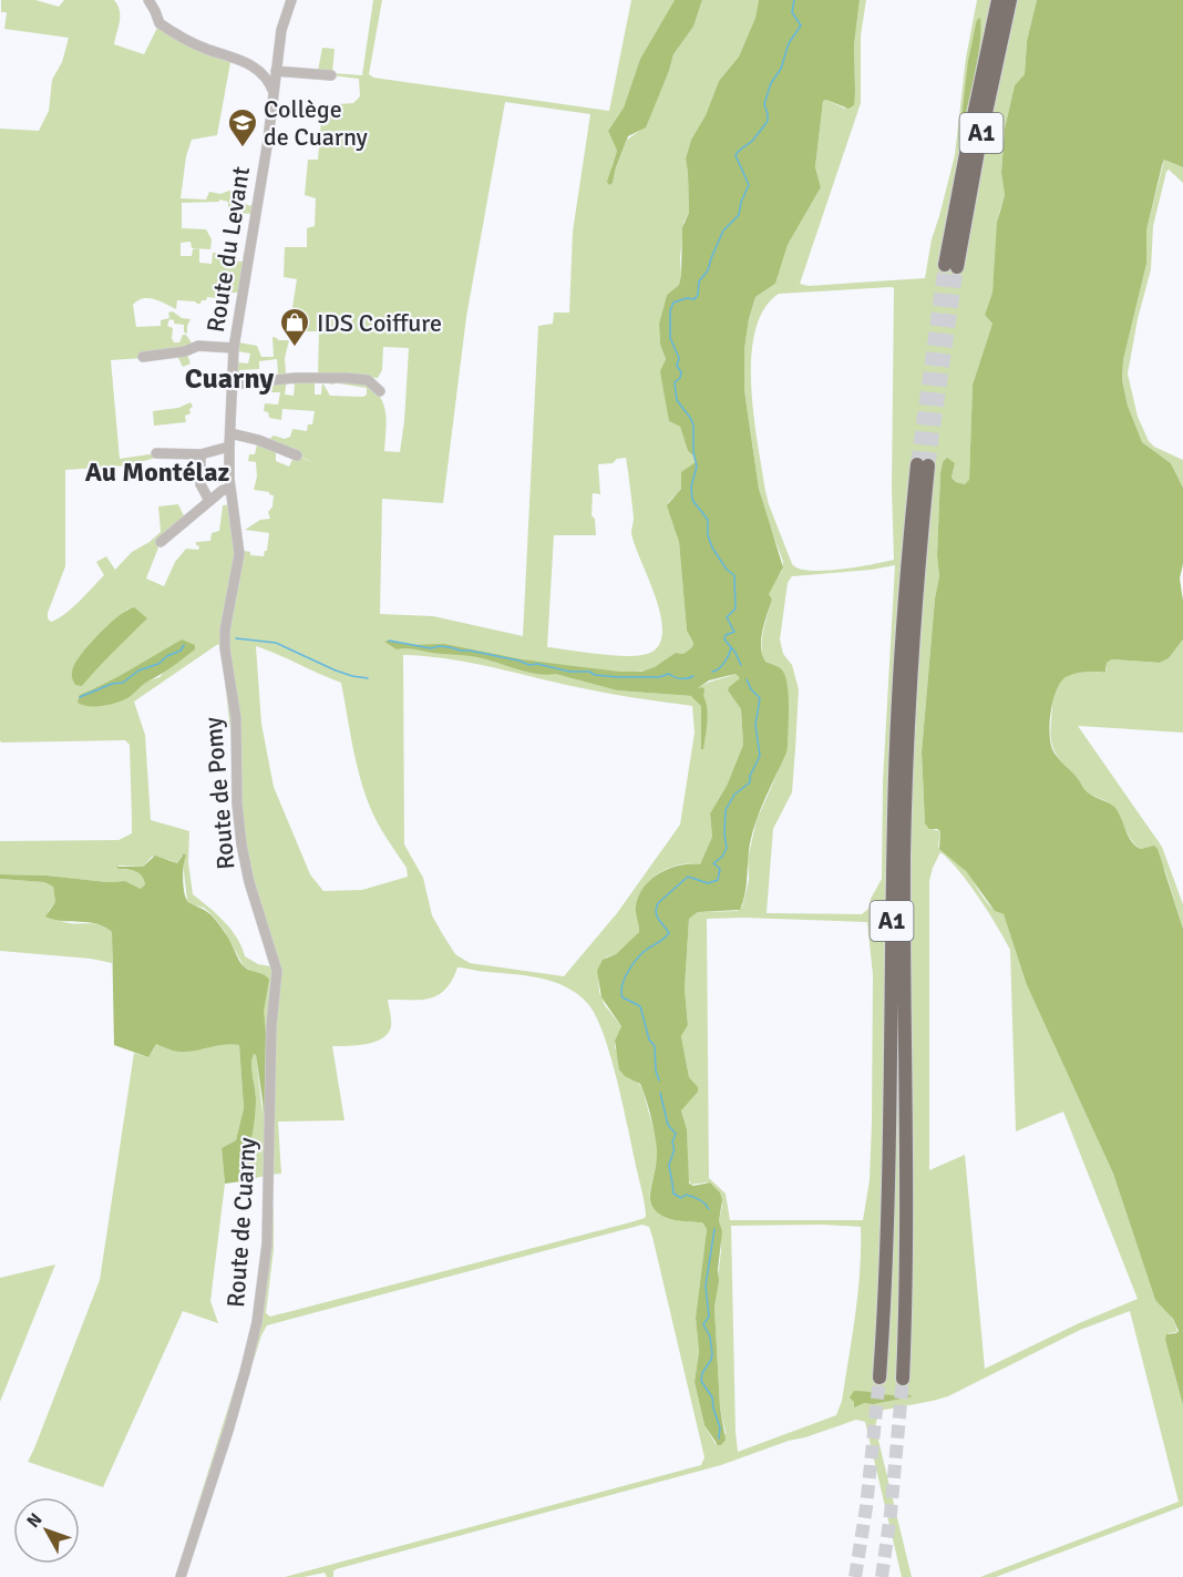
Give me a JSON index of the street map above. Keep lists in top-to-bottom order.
{
  "streets": {
    "highway": ["A1"],
    "street": ["Route du Levant", "Route de Pomy", "Route de Cuarny"]
  },
  "crossings": [
    ["Route du Levant", "Route de Pomy"],
    ["Route de Pomy", "Route de Cuarny"]
  ],
  "districts": ["Cuarny", "Au Montélaz"],
  "places": {
    "school or university": ["Collège de Cuarny"],
    "shop": ["IDS Coiffure"]
  },
  "north": "top left"
}
